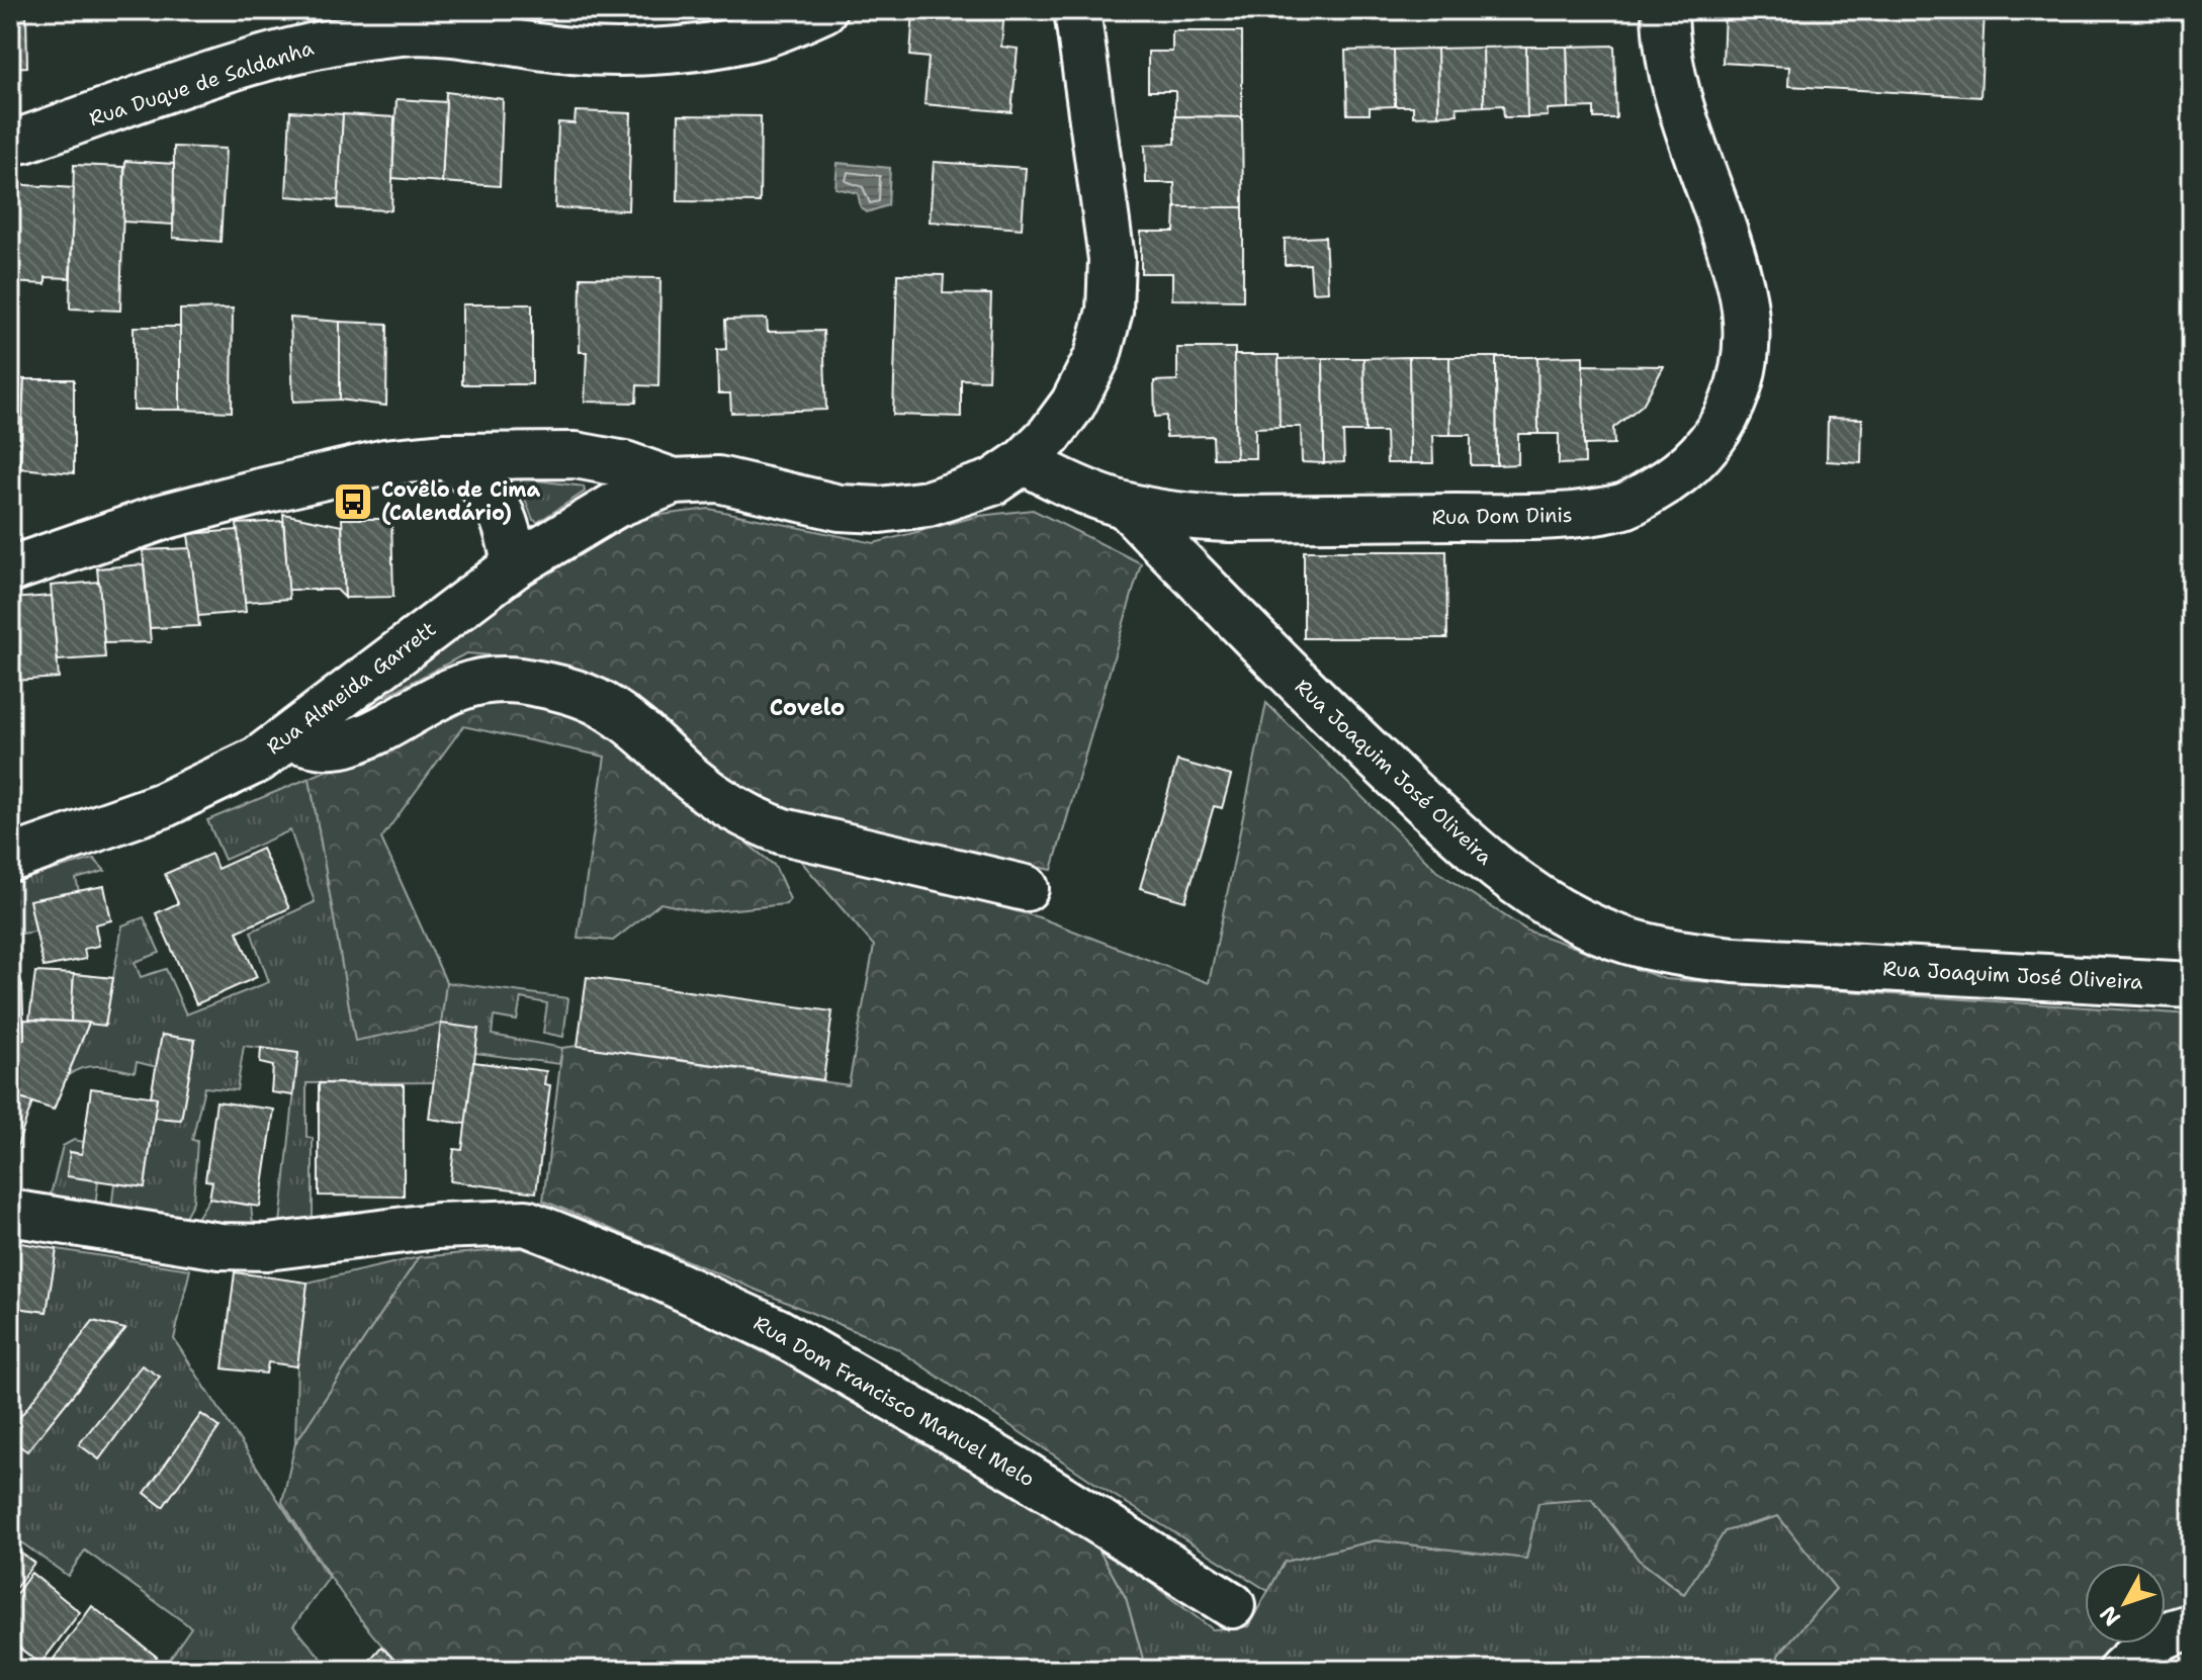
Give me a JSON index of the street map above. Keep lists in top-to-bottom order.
{
  "streets": {
    "street": [
      "Rua Duque de Saldanha",
      "Rua Dom Dinis",
      "Rua Almeida Garrett",
      "Rua Joaquim José Oliveira",
      "Rua Dom Francisco Manuel Melo"
    ]
  },
  "crossings": [
    ["Rua Dom Dinis", "Rua Joaquim José Oliveira"]
  ],
  "districts": ["Covelo"],
  "places": {
    "bus stop": ["Covêlo de Cima (Calendário)"]
  },
  "north": "bottom left"
}
